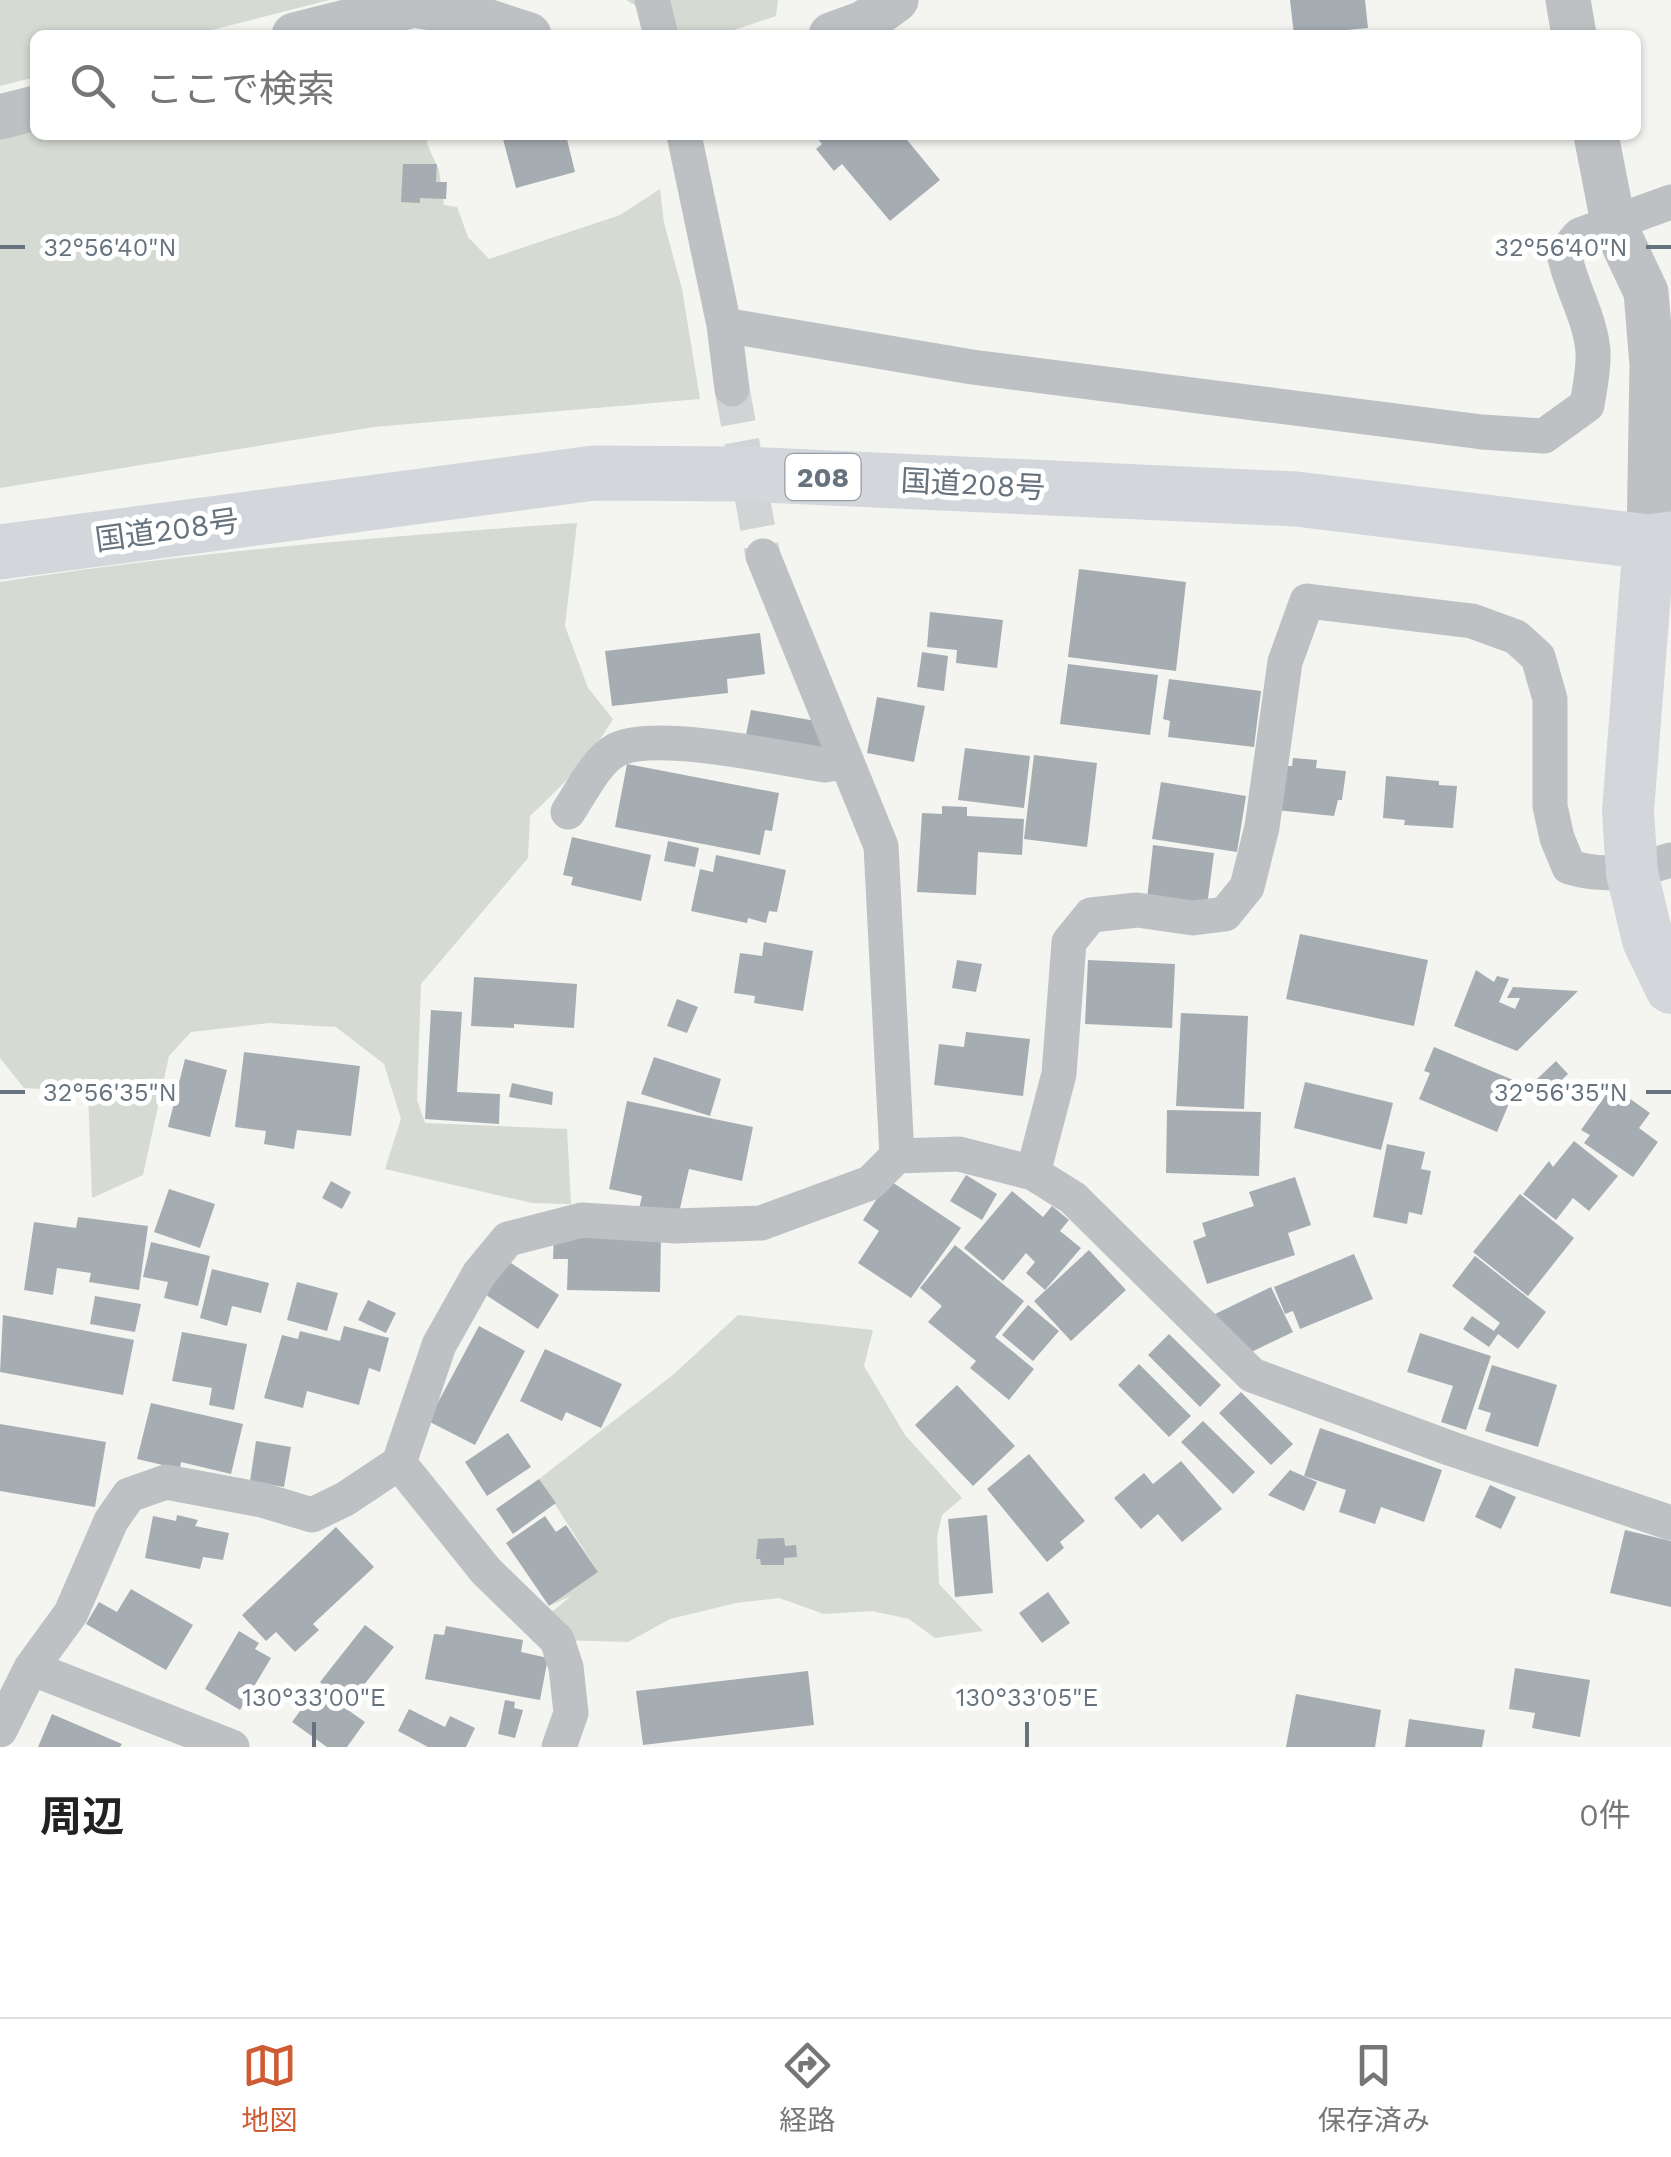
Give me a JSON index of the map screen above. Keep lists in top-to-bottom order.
{
  "streets": {
    "highway": ["208", "国道208号"]
  },
  "page": {
    "search": "ここで検索",
    "heading": ["周辺", "0件"],
    "nav": ["地図", "経路", "保存済み"]
  },
  "coordinates": [
    "32°56'40\"N",
    "32°56'35\"N",
    "130°33'00\"E",
    "130°33'05\"E"
  ]
}
